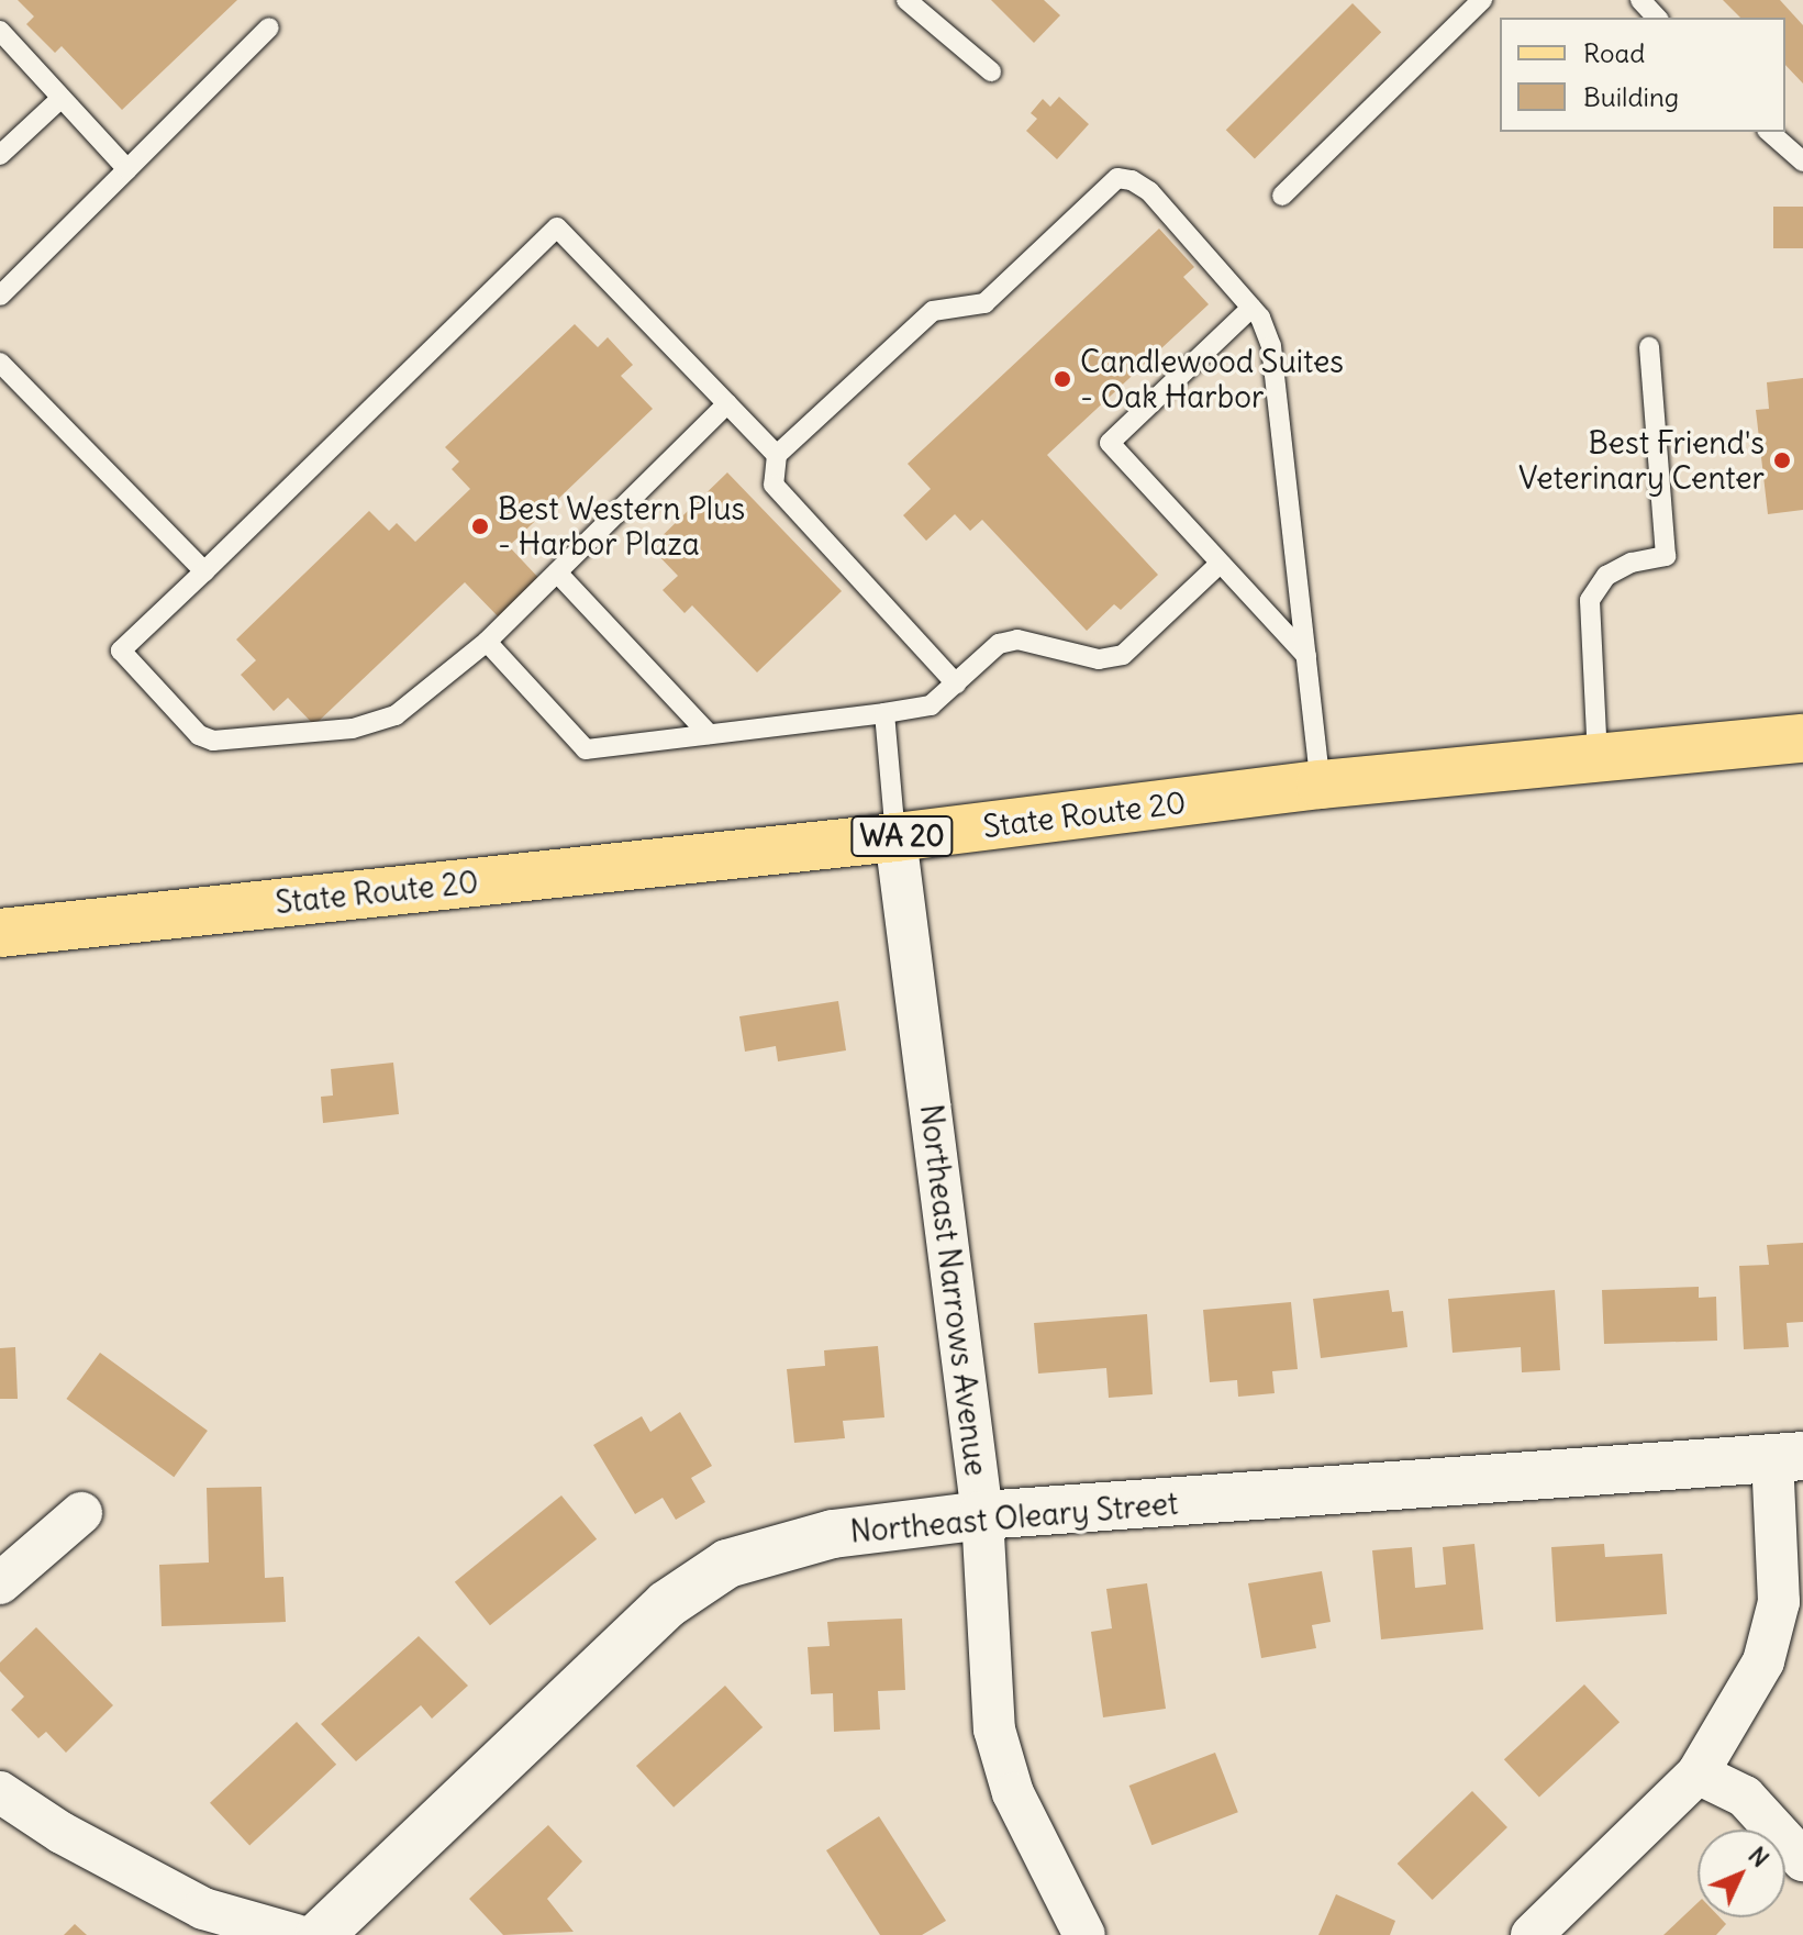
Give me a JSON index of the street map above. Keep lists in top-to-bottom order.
{
  "streets": {
    "main road": ["State Route 20", "WA 20"],
    "street": ["Northeast Narrows Avenue", "Northeast Oleary Street"]
  },
  "crossings": [
    ["State Route 20", "Northeast Narrows Avenue"],
    ["Northeast Narrows Avenue", "Northeast Oleary Street"]
  ],
  "places": ["Candlewood Suites - Oak Harbor", "Best Friend's Veterinary Center", "Best Western Plus - Harbor Plaza"],
  "legend": ["Road", "Building"],
  "north": "top right"
}
